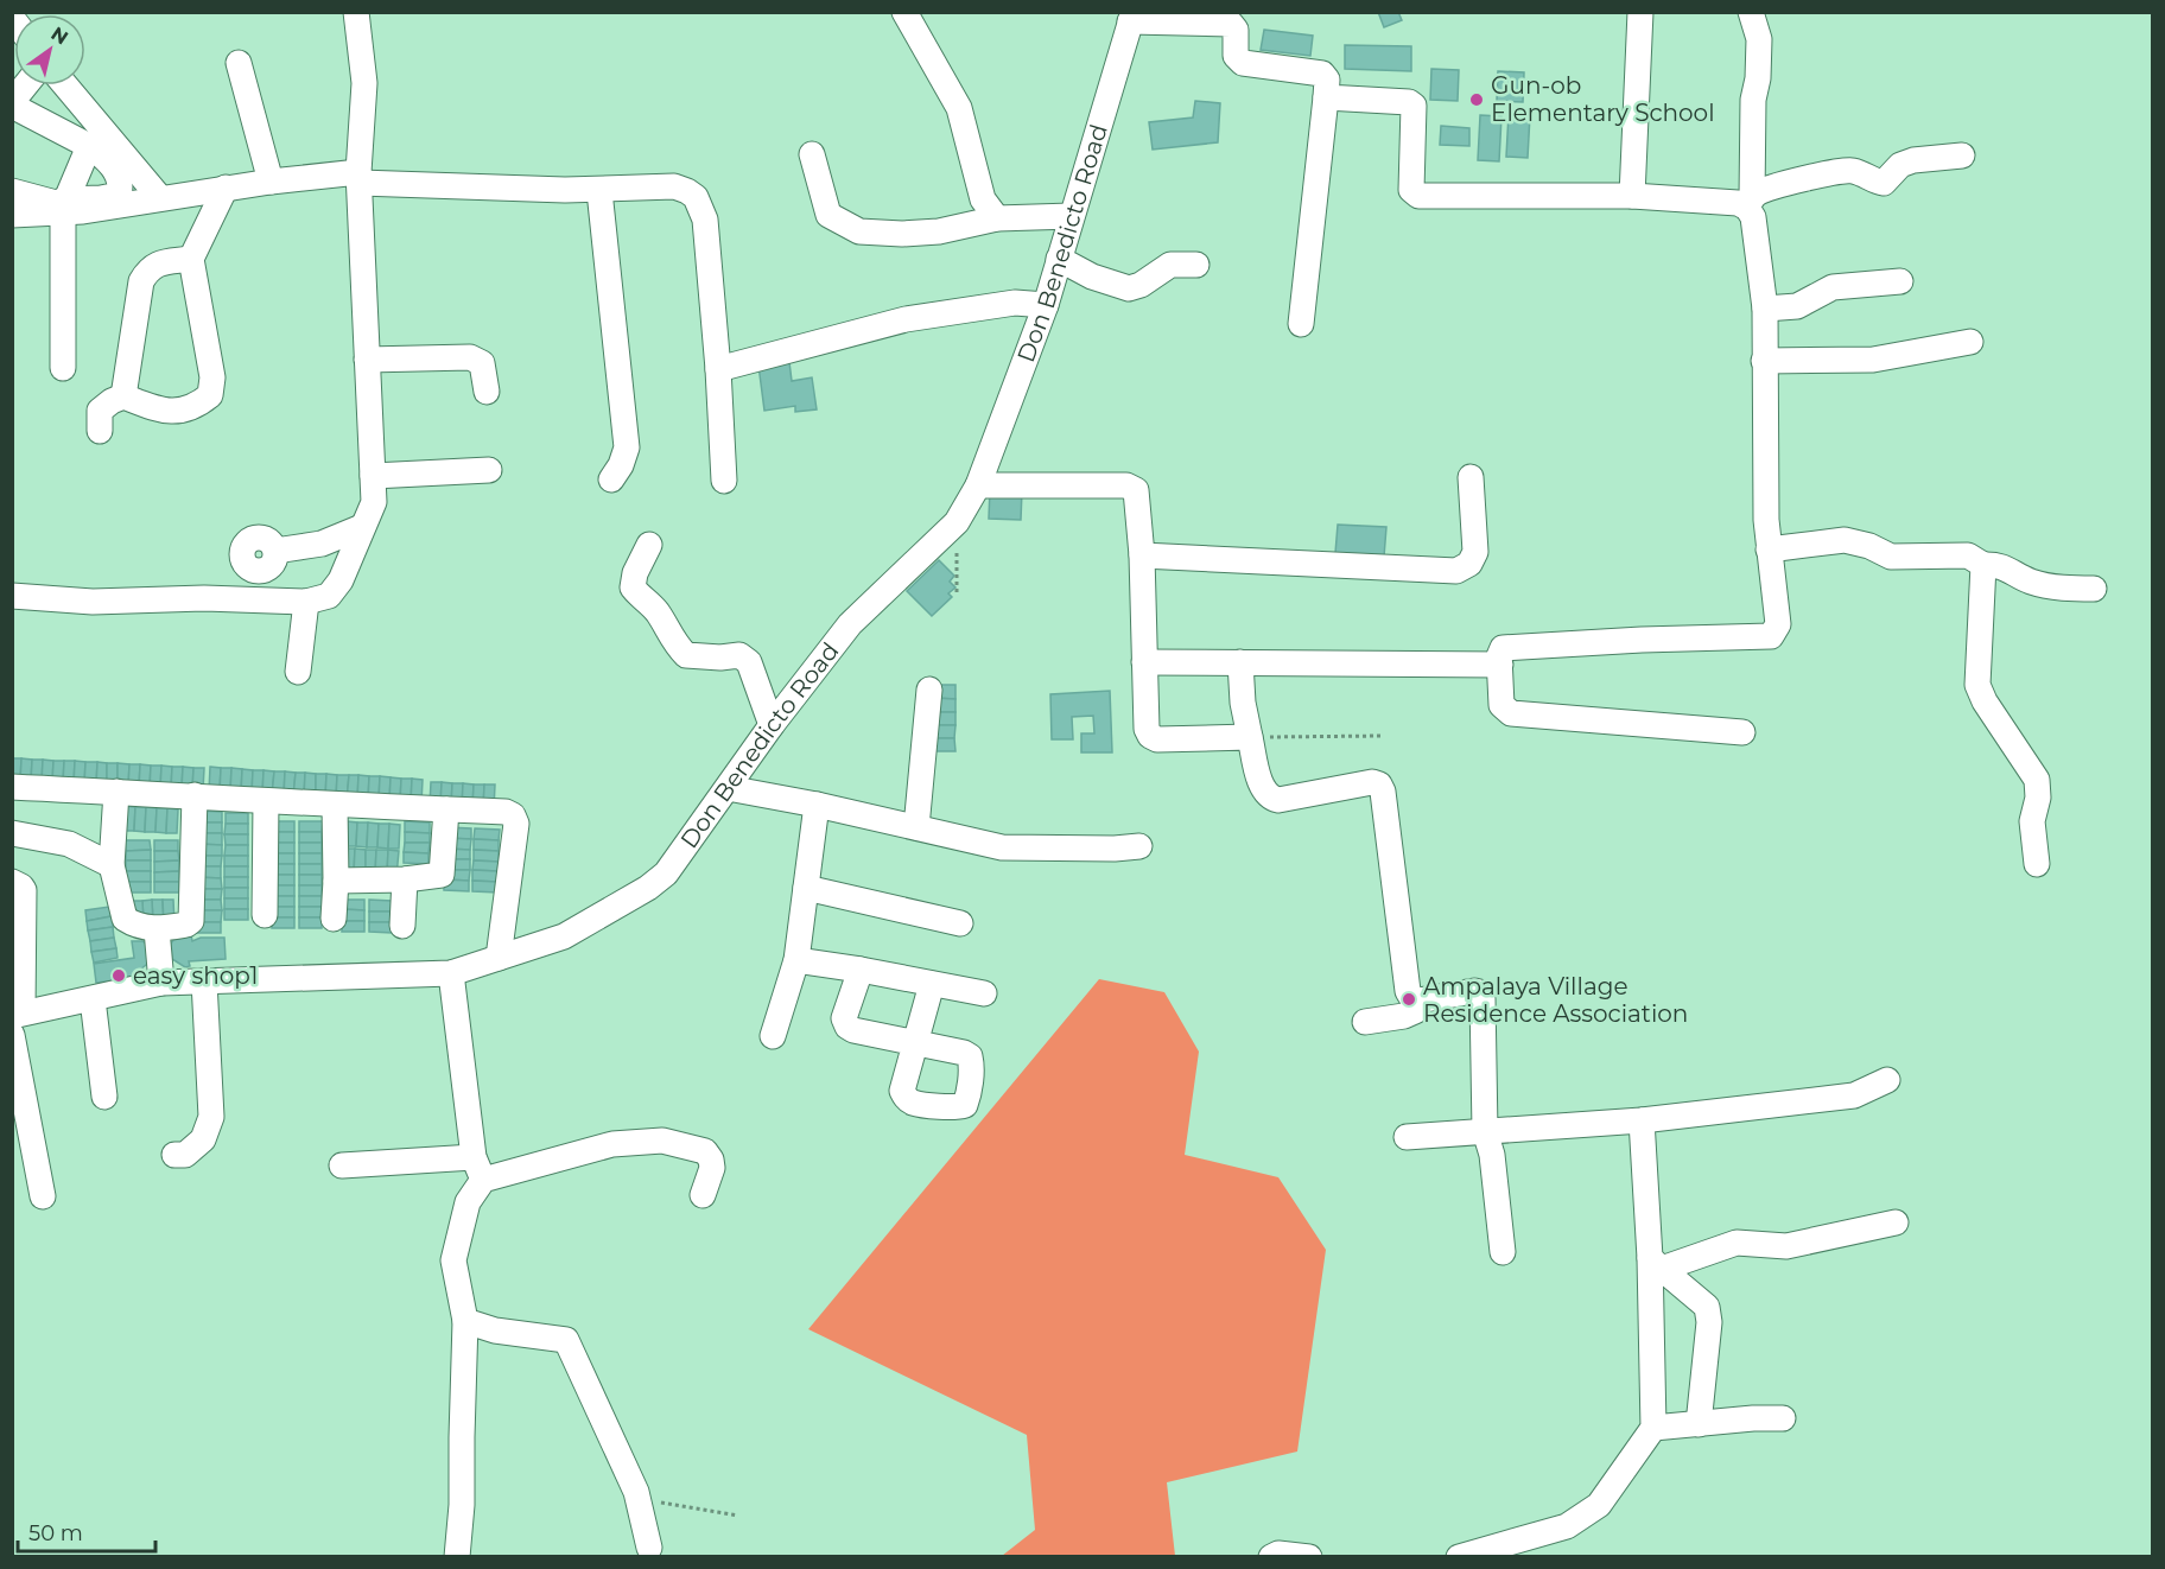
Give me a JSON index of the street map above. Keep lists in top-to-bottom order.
{
  "streets": {
    "street": ["Don Benedicto Road"]
  },
  "places": ["Gun-ob Elementary School", "easy shop1", "Ampalaya Village Residence Association"],
  "scale_bar": "50 m",
  "north": "top right"
}
